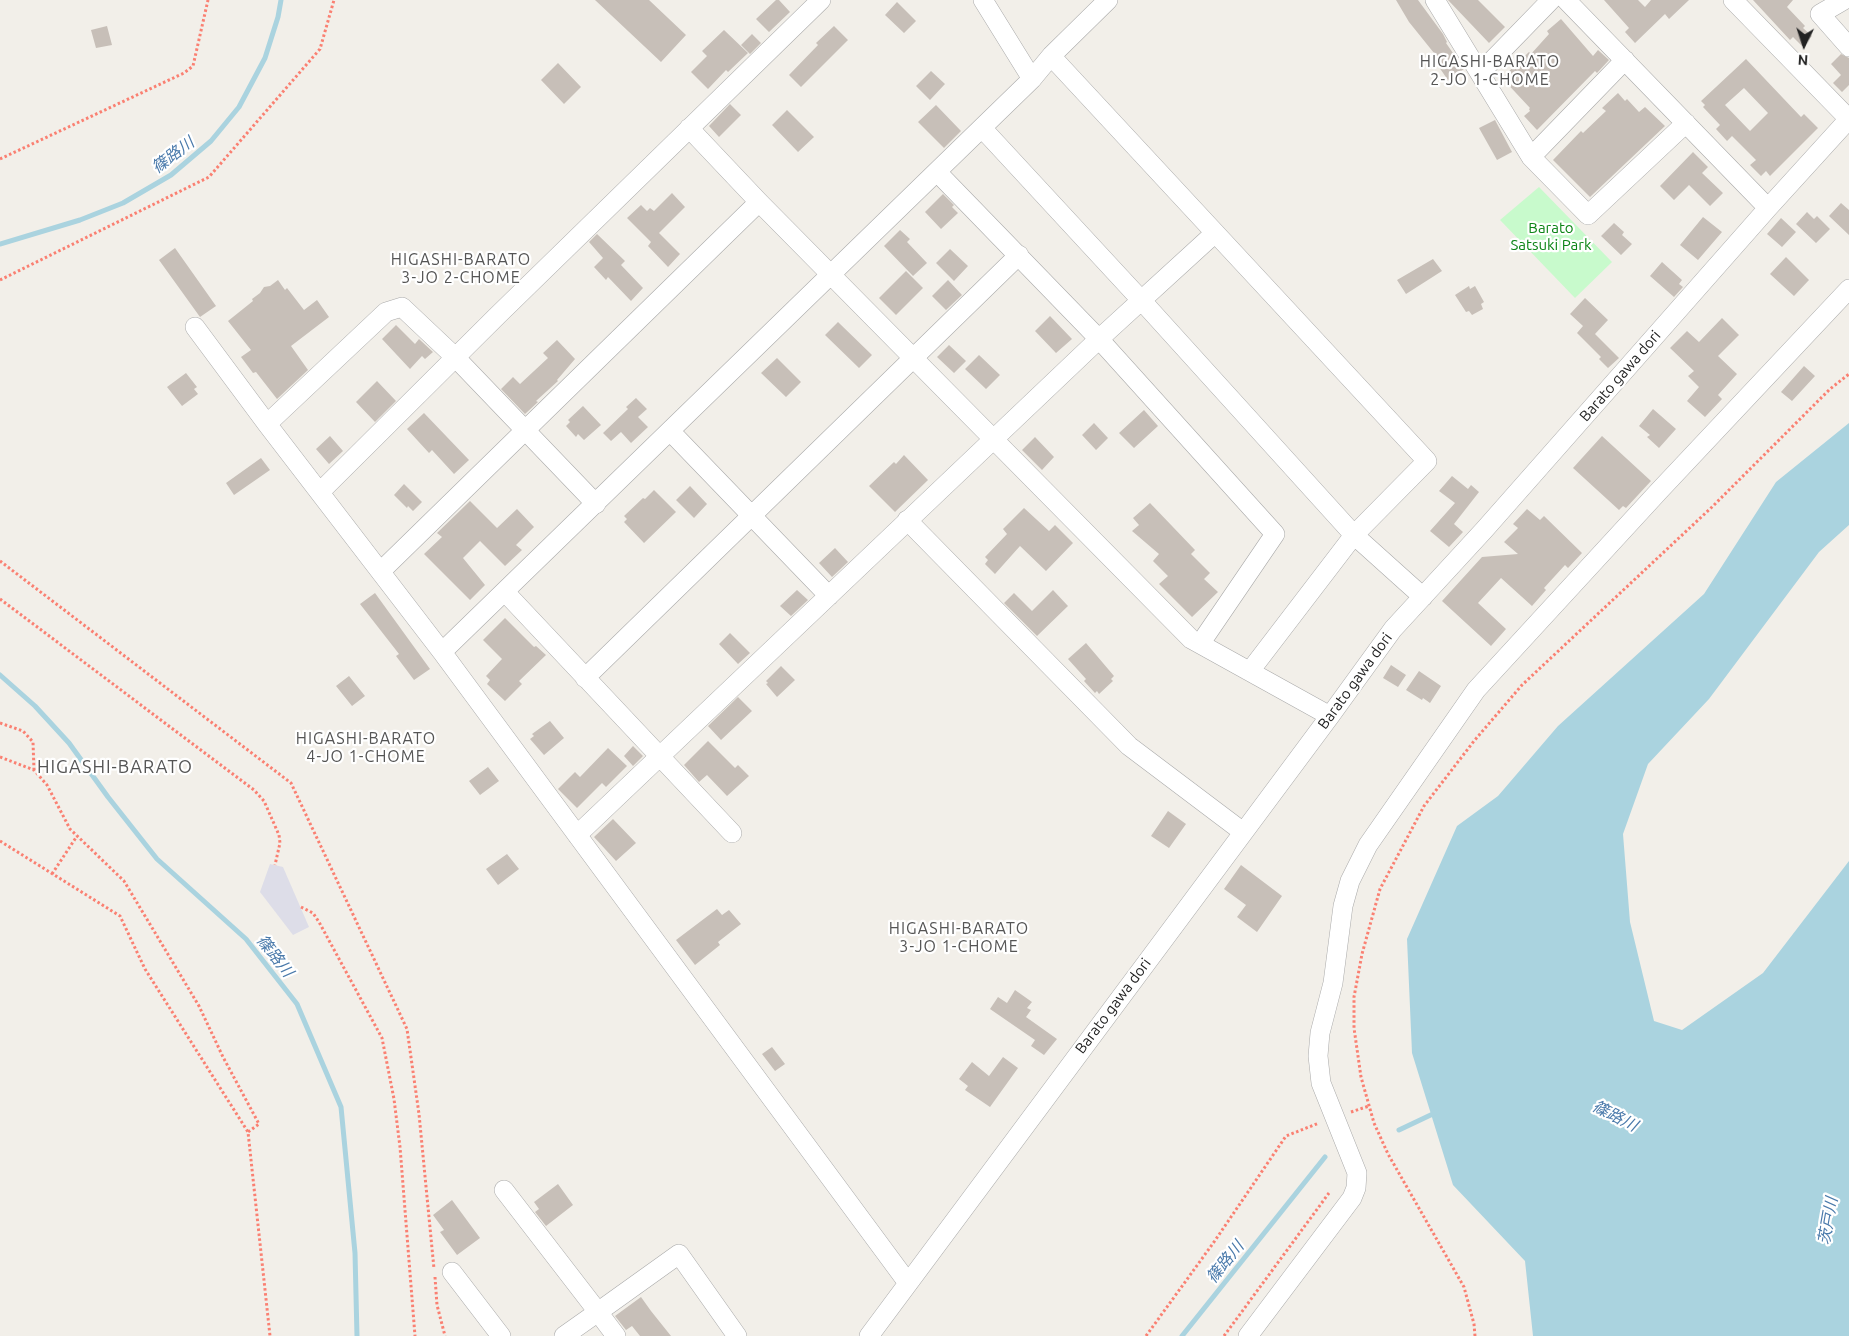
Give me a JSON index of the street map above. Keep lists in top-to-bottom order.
{
  "streets": {
    "street": ["Barato gawa dori"]
  },
  "districts": [
    "HIGASHI-BARATO 2-JO 1-CHOME",
    "HIGASHI-BARATO 3-JO 2-CHOME",
    "HIGASHI-BARATO 4-JO 1-CHOME",
    "HIGASHI-BARATO",
    "HIGASHI-BARATO 3-JO 1-CHOME"
  ],
  "water": ["篠路川", "茨戸川"],
  "parks": ["Barato Satsuki Park"],
  "north": "bottom"
}
